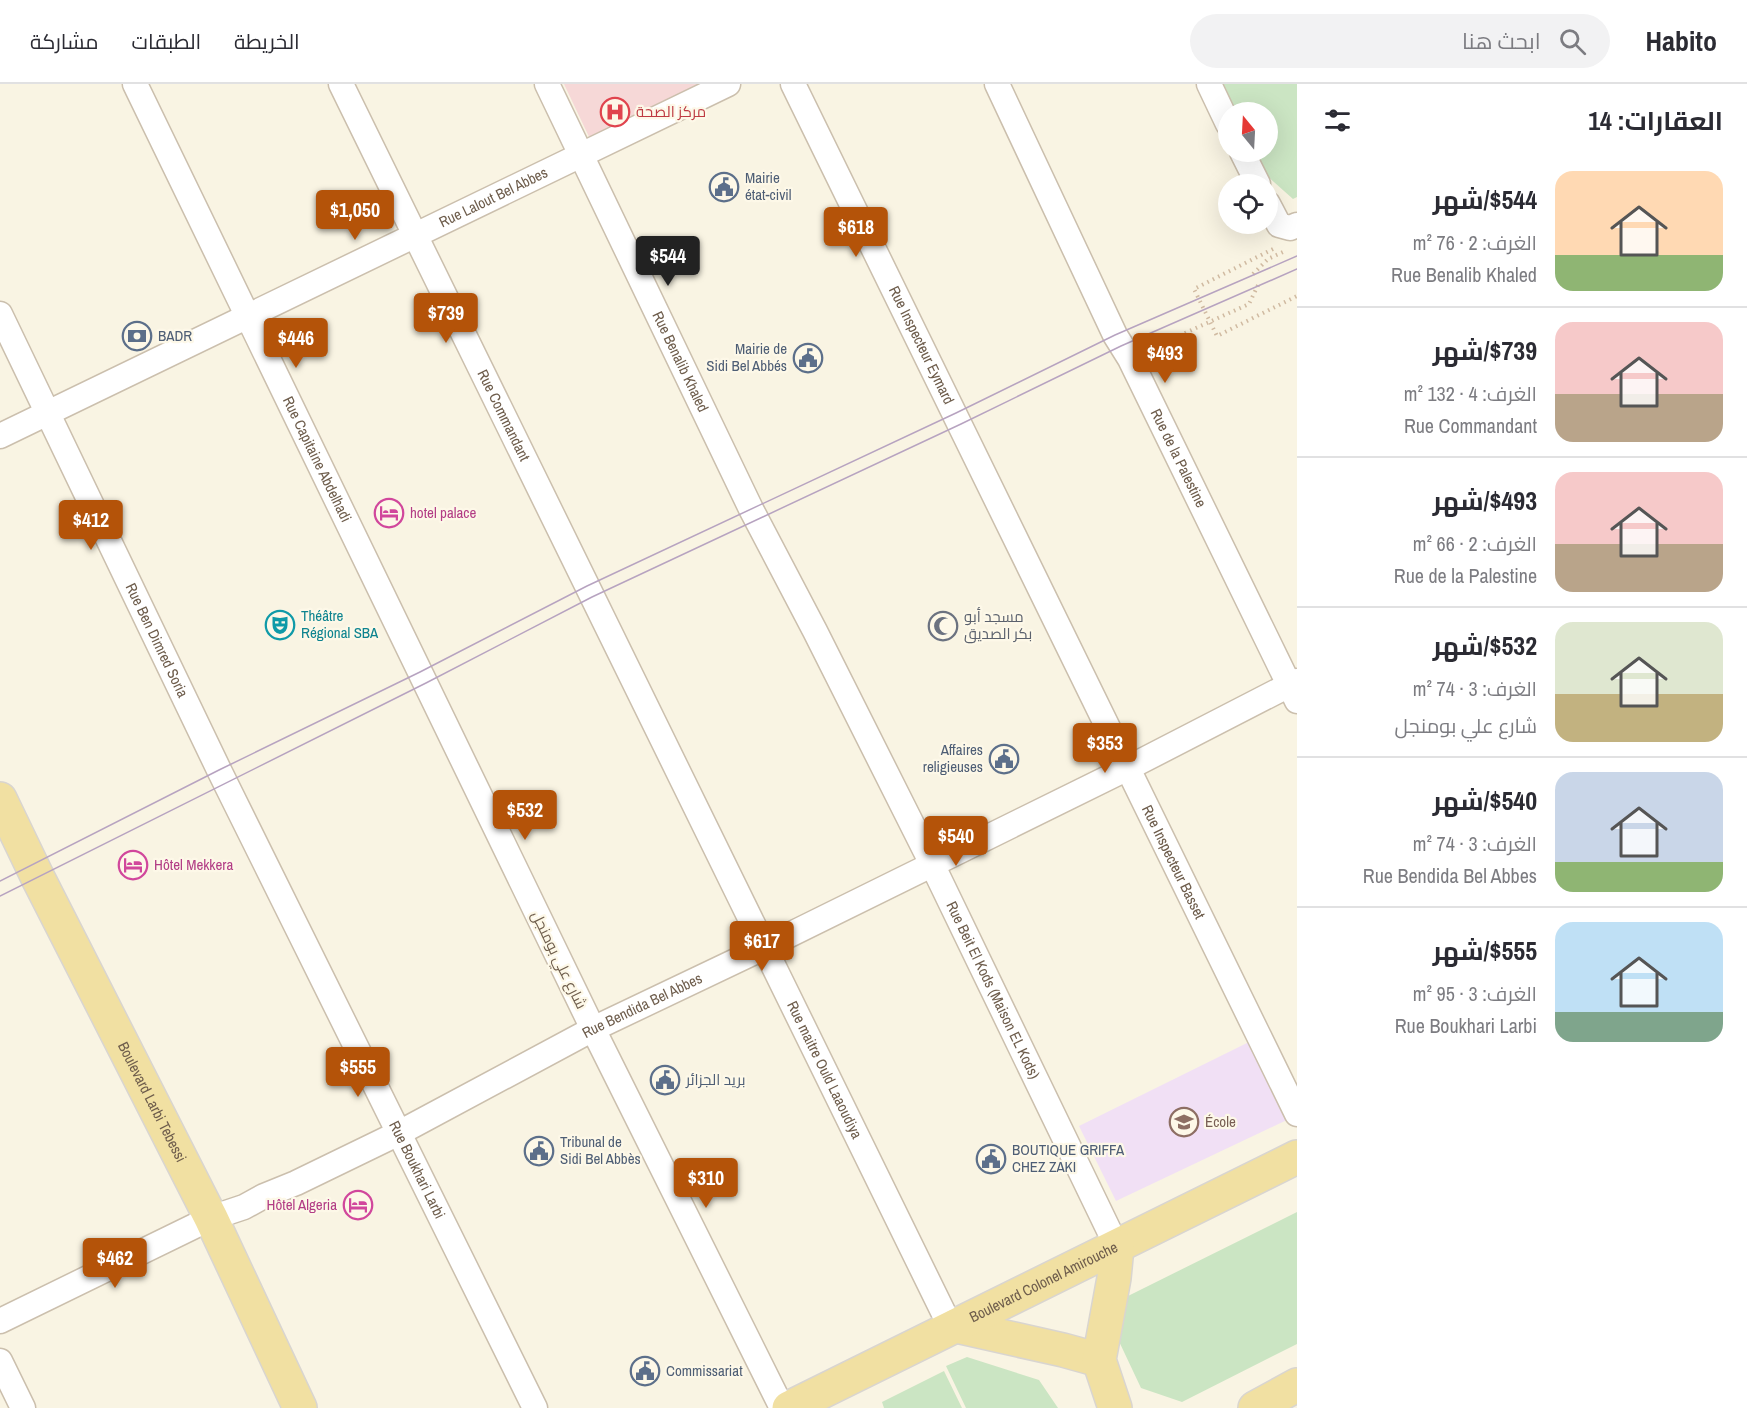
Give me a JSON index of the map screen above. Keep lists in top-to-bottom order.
{
  "streets": {
    "main road": ["Boulevard Larbi Tebessi", "Boulevard Colonel Amirouche"],
    "street": [
      "Rue Lalout Bel Abbes",
      "Rue Inspecteur Eymard",
      "Rue Benalib Khaled",
      "Rue Commandant",
      "Rue de la Palestine",
      "Rue Capitaine Abdelhadi",
      "Rue Ben Dimred Soria",
      "Rue Inspecteur Basset",
      "شارع علي بومنجل",
      "Rue Beit El Kods (Maison EL Kods)",
      "Rue Bendida Bel Abbes",
      "Rue maitre Ould Laaoudiya",
      "Rue Boukhari Larbi"
    ]
  },
  "crossings": [
    ["Rue Lalout Bel Abbes", "Rue Benalib Khaled"],
    ["Rue Lalout Bel Abbes", "Rue Commandant"],
    ["Rue Lalout Bel Abbes", "Rue Capitaine Abdelhadi"],
    ["Rue Lalout Bel Abbes", "Rue Ben Dimred Soria"],
    ["Rue Inspecteur Eymard", "Rue Inspecteur Basset"],
    ["Rue Benalib Khaled", "Rue Beit El Kods (Maison EL Kods)"],
    ["Rue Commandant", "Rue maitre Ould Laaoudiya"],
    ["Rue de la Palestine", "Rue Bendida Bel Abbes"],
    ["Rue Capitaine Abdelhadi", "شارع علي بومنجل"],
    ["Rue Ben Dimred Soria", "Rue Boukhari Larbi"],
    ["Rue Inspecteur Basset", "Rue Bendida Bel Abbes"],
    ["شارع علي بومنجل", "Rue Bendida Bel Abbes"],
    ["Rue Beit El Kods (Maison EL Kods)", "Rue Bendida Bel Abbes"],
    ["Rue Beit El Kods (Maison EL Kods)", "Boulevard Colonel Amirouche"],
    ["Rue Bendida Bel Abbes", "Rue maitre Ould Laaoudiya"],
    ["Rue Bendida Bel Abbes", "Boulevard Larbi Tebessi"],
    ["Rue Bendida Bel Abbes", "Rue Boukhari Larbi"],
    ["Rue maitre Ould Laaoudiya", "Boulevard Colonel Amirouche"]
  ],
  "places": {
    "hospital": ["مركز الصحة"],
    "public building": [
      "Mairie état-civil",
      "Mairie de Sidi Bel Abbés",
      "Affaires religieuses",
      "بريد الجزائر",
      "Tribunal de Sidi Bel Abbès",
      "BOUTIQUE GRIFFA CHEZ ZAKI",
      "Commissariat"
    ],
    "bank": ["BADR"],
    "hotel": ["hotel palace", "Hôtel Mekkera", "Hôtel Algeria"],
    "theatre": ["Théâtre Régional SBA"],
    "mosque": ["مسجد أبو بكر الصديق"],
    "school or university": ["École"]
  },
  "north": "top",
  "page": {
    "header": "Habito",
    "search": "ابحث هنا",
    "nav": ["الخريطة", "الطبقات", "مشاركة"],
    "heading": "العقارات: 14",
    "list": [
      {
        "name": "$544/شهر",
        "note": "الغرف: 2 · 76 m² · Rue Benalib Khaled"
      },
      {
        "name": "$739/شهر",
        "note": "الغرف: 4 · 132 m² · Rue Commandant"
      },
      {
        "name": "$493/شهر",
        "note": "الغرف: 2 · 66 m² · Rue de la Palestine"
      },
      {
        "name": "$532/شهر",
        "note": "الغرف: 3 · 74 m² · شارع علي بومنجل"
      },
      {
        "name": "$540/شهر",
        "note": "الغرف: 3 · 74 m² · Rue Bendida Bel Abbes"
      },
      {
        "name": "$555/شهر",
        "note": "الغرف: 3 · 95 m² · Rue Boukhari Larbi"
      }
    ],
    "price": [
      "$1,050",
      "$618",
      "$544",
      "$739",
      "$446",
      "$493",
      "$412",
      "$353",
      "$532",
      "$540",
      "$617",
      "$555",
      "$310",
      "$462"
    ]
  }
}
